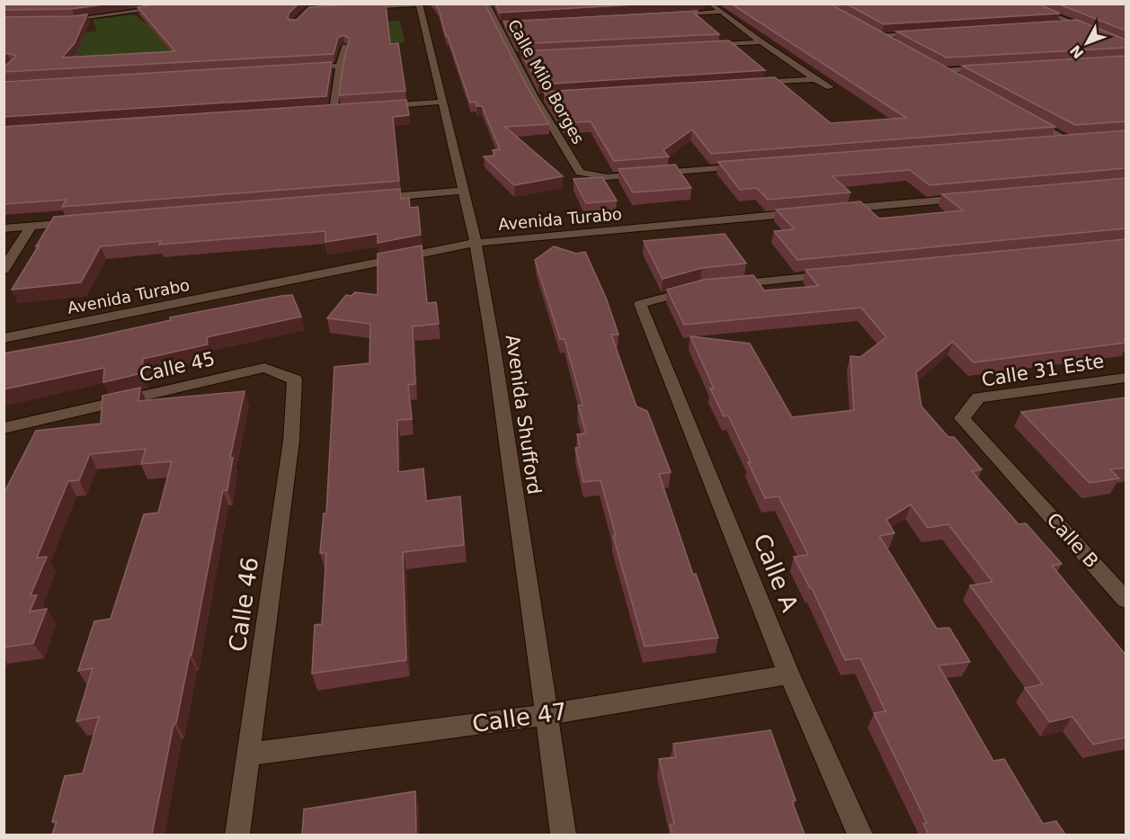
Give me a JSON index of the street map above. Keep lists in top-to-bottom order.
{
  "streets": {
    "street": [
      "Calle Milo Borges",
      "Avenida Turabo",
      "Calle 45",
      "Calle 31 Este",
      "Avenida Shufford",
      "Calle B",
      "Calle A",
      "Calle 46",
      "Calle 47"
    ]
  },
  "crossings": [
    ["Avenida Turabo", "Avenida Shufford"],
    ["Calle 45", "Calle 46"],
    ["Calle 31 Este", "Calle B"],
    ["Avenida Shufford", "Calle 47"],
    ["Calle A", "Calle 47"],
    ["Calle 46", "Calle 47"]
  ],
  "north": "bottom left"
}
